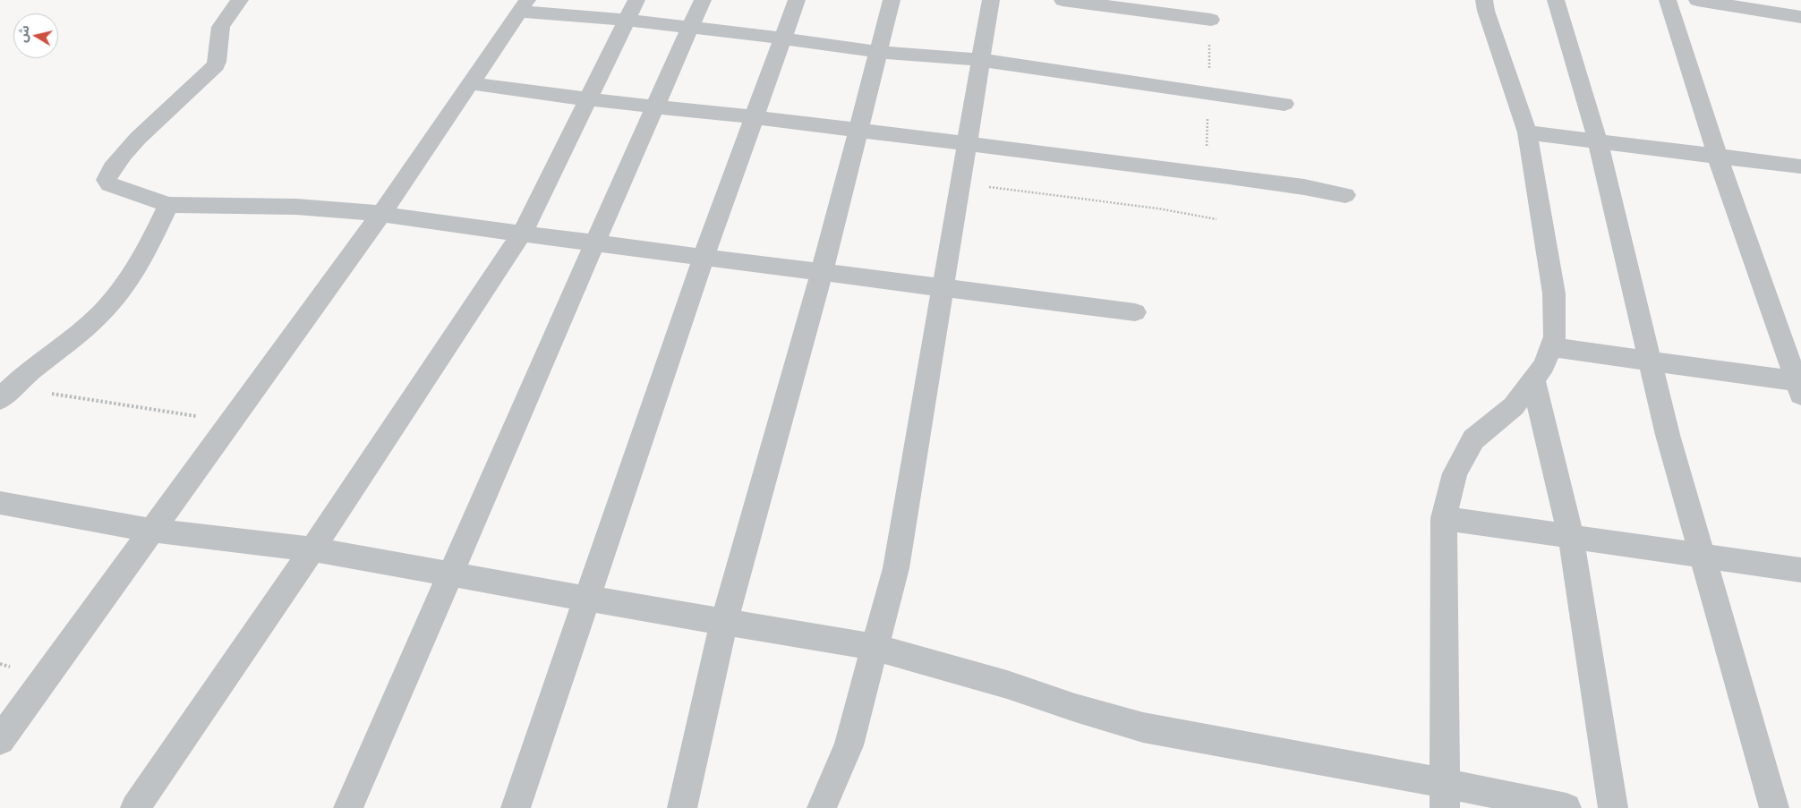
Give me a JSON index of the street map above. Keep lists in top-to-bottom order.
{
  "north": "left"
}
